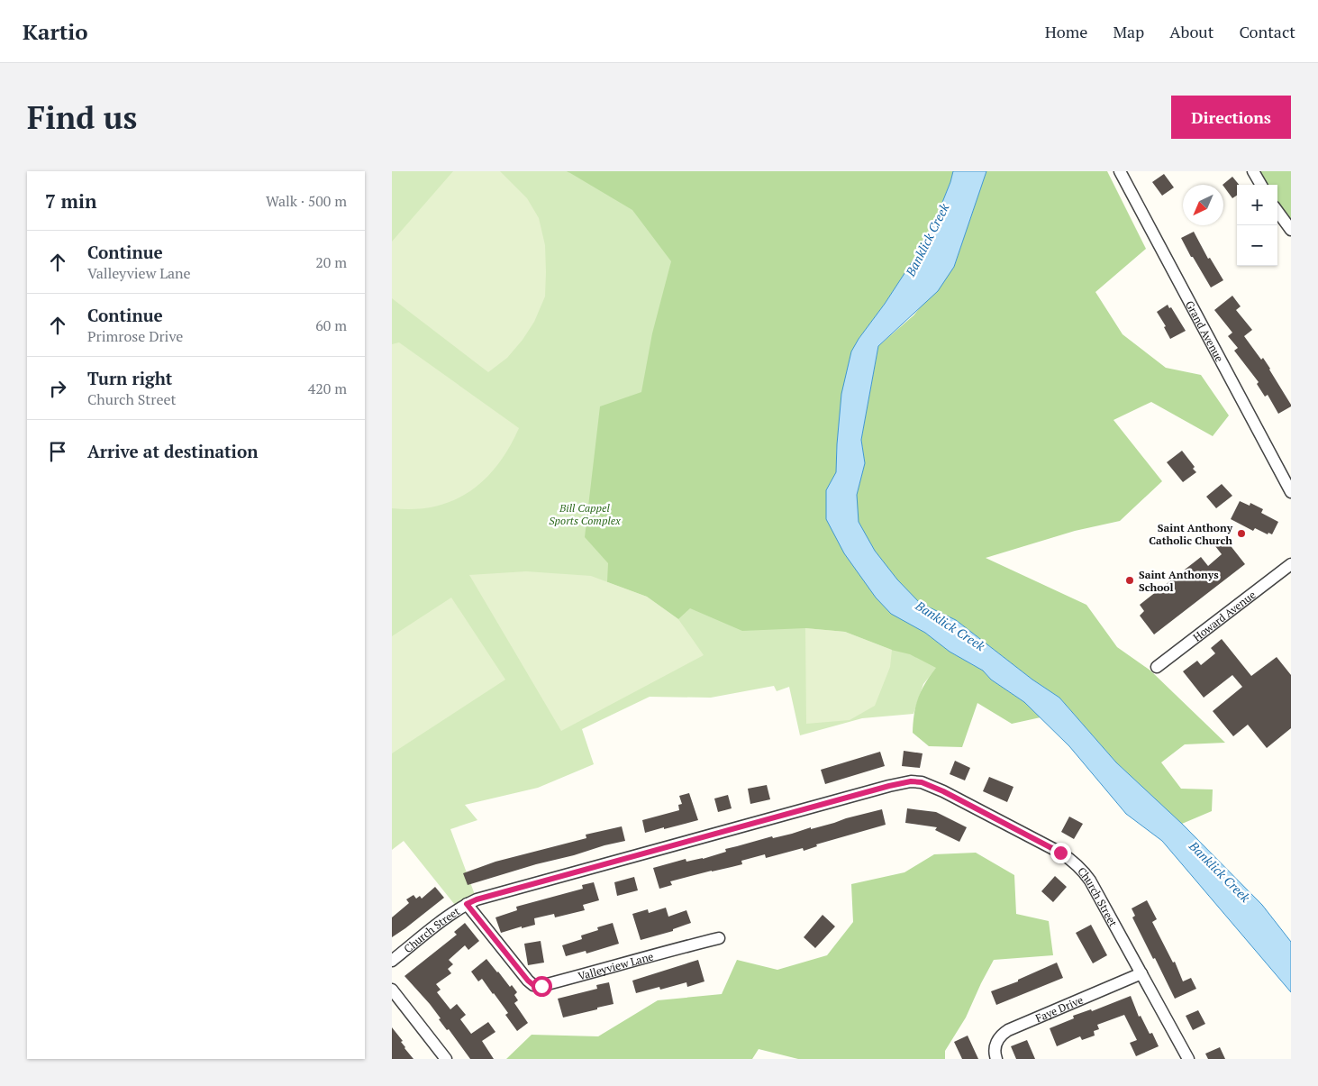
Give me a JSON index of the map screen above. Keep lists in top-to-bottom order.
{
  "streets": {
    "street": [
      "Grand Avenue",
      "Howard Avenue",
      "Church Street",
      "Valleyview Lane",
      "Faye Drive"
    ]
  },
  "crossings": [
    ["Church Street", "Valleyview Lane"],
    ["Church Street", "Faye Drive"]
  ],
  "water": ["Banklick Creek"],
  "parks": ["Bill Cappel Sports Complex"],
  "places": ["Saint Anthony Catholic Church", "Saint Anthonys School"],
  "north": "bottom left",
  "page": {
    "header": "Kartio",
    "nav": [
      "Home",
      "Map",
      "About",
      "Contact"
    ],
    "buttons": "Directions",
    "title": "Find us",
    "heading": ["7 min", "Walk · 500 m"],
    "map_buttons": ["+", "−"],
    "list": [
      ["Continue", "Valleyview Lane", "20 m"],
      ["Continue", "Primrose Drive", "60 m"],
      ["Turn right", "Church Street", "420 m"],
      "Arrive at destination"
    ]
  }
}
